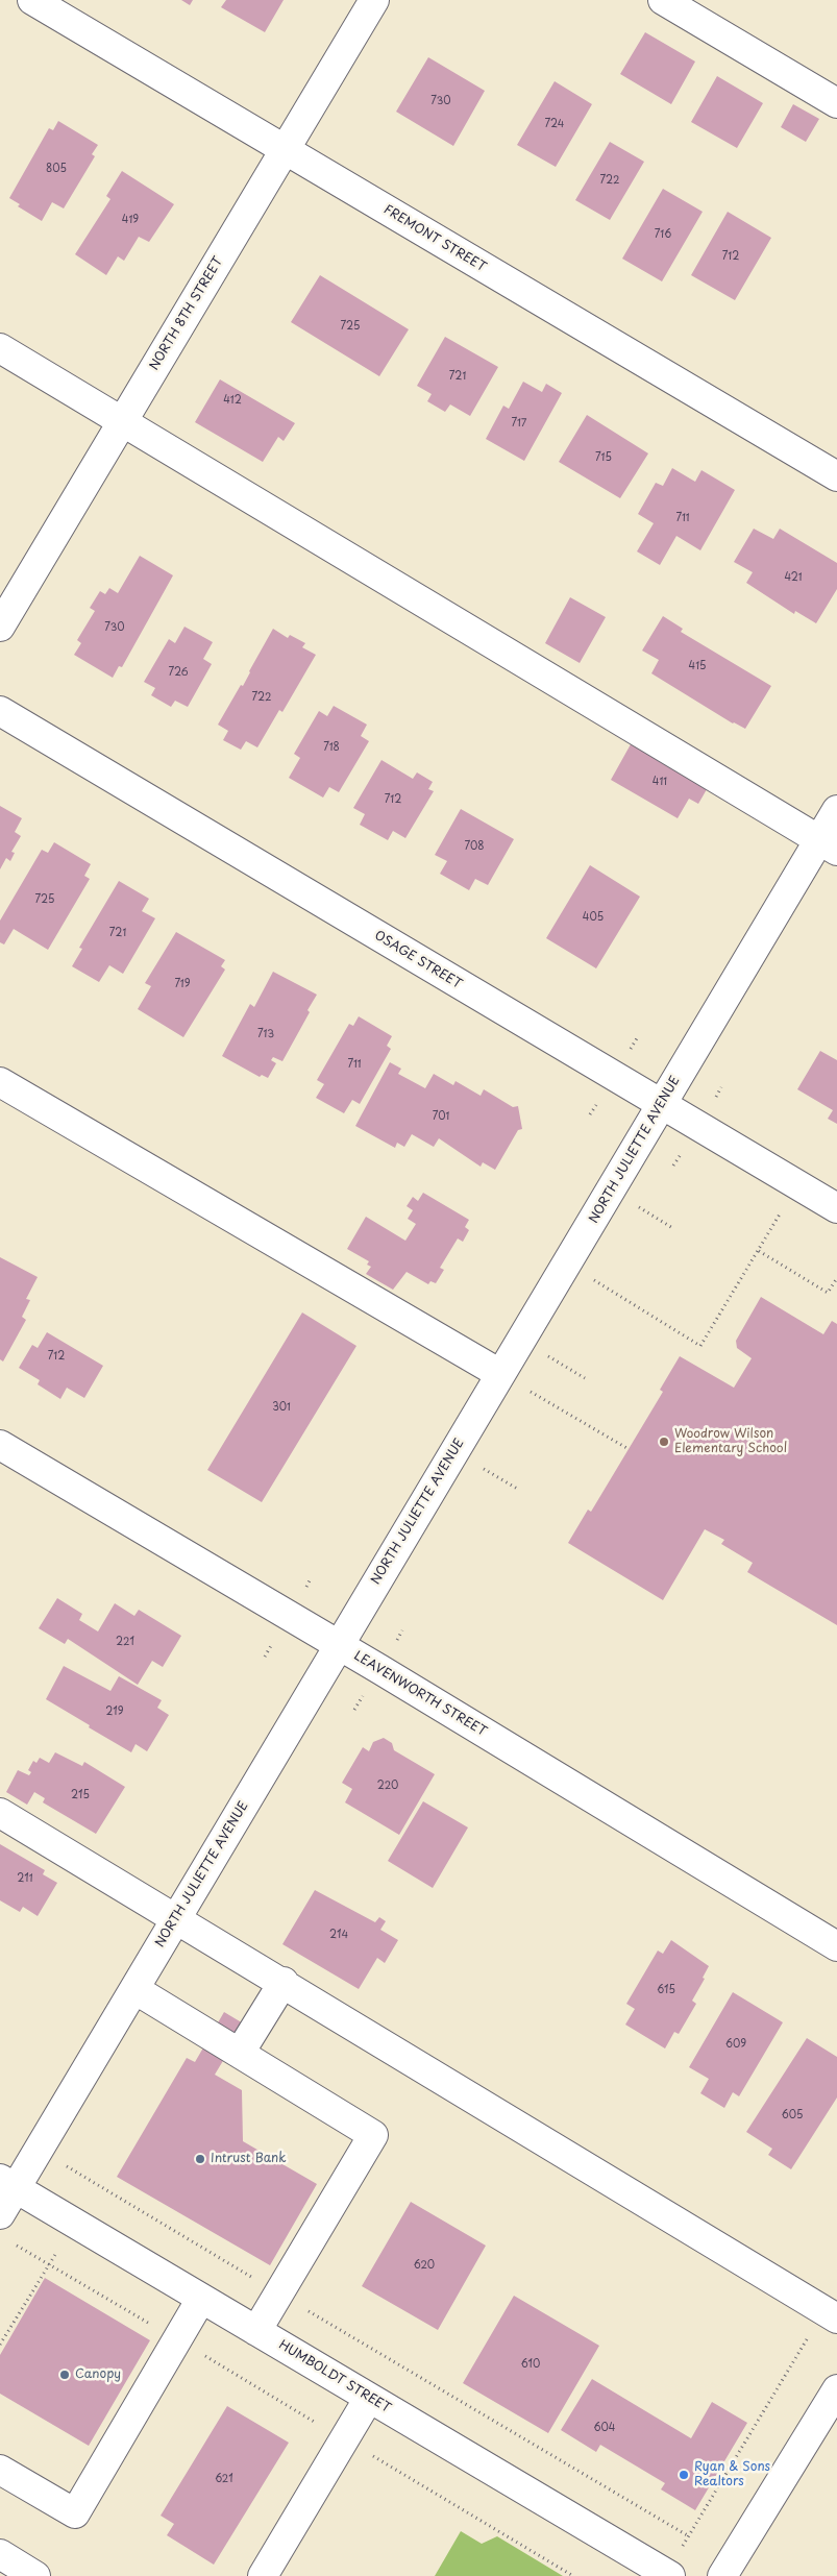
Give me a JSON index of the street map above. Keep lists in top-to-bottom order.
{
  "streets": {
    "street": [
      "FREMONT STREET",
      "NORTH 8TH STREET",
      "OSAGE STREET",
      "NORTH JULIETTE AVENUE",
      "LEAVENWORTH STREET",
      "HUMBOLDT STREET"
    ]
  },
  "crossings": [
    ["FREMONT STREET", "NORTH 8TH STREET"],
    ["OSAGE STREET", "NORTH JULIETTE AVENUE"],
    ["NORTH JULIETTE AVENUE", "LEAVENWORTH STREET"],
    ["NORTH JULIETTE AVENUE", "HUMBOLDT STREET"]
  ],
  "places": [
    "Woodrow Wilson Elementary School",
    "Intrust Bank",
    "Canopy",
    "Ryan & Sons Realtors"
  ],
  "house_numbers": [
    "730",
    "724",
    "805",
    "722",
    "419",
    "716",
    "712",
    "725",
    "721",
    "412",
    "717",
    "715",
    "711",
    "421",
    "730",
    "415",
    "726",
    "722",
    "718",
    "411",
    "712",
    "708",
    "725",
    "405",
    "721",
    "719",
    "713",
    "711",
    "701",
    "712",
    "301",
    "221",
    "219",
    "220",
    "215",
    "211",
    "214",
    "615",
    "609",
    "605",
    "620",
    "610",
    "604",
    "621"
  ]
}
